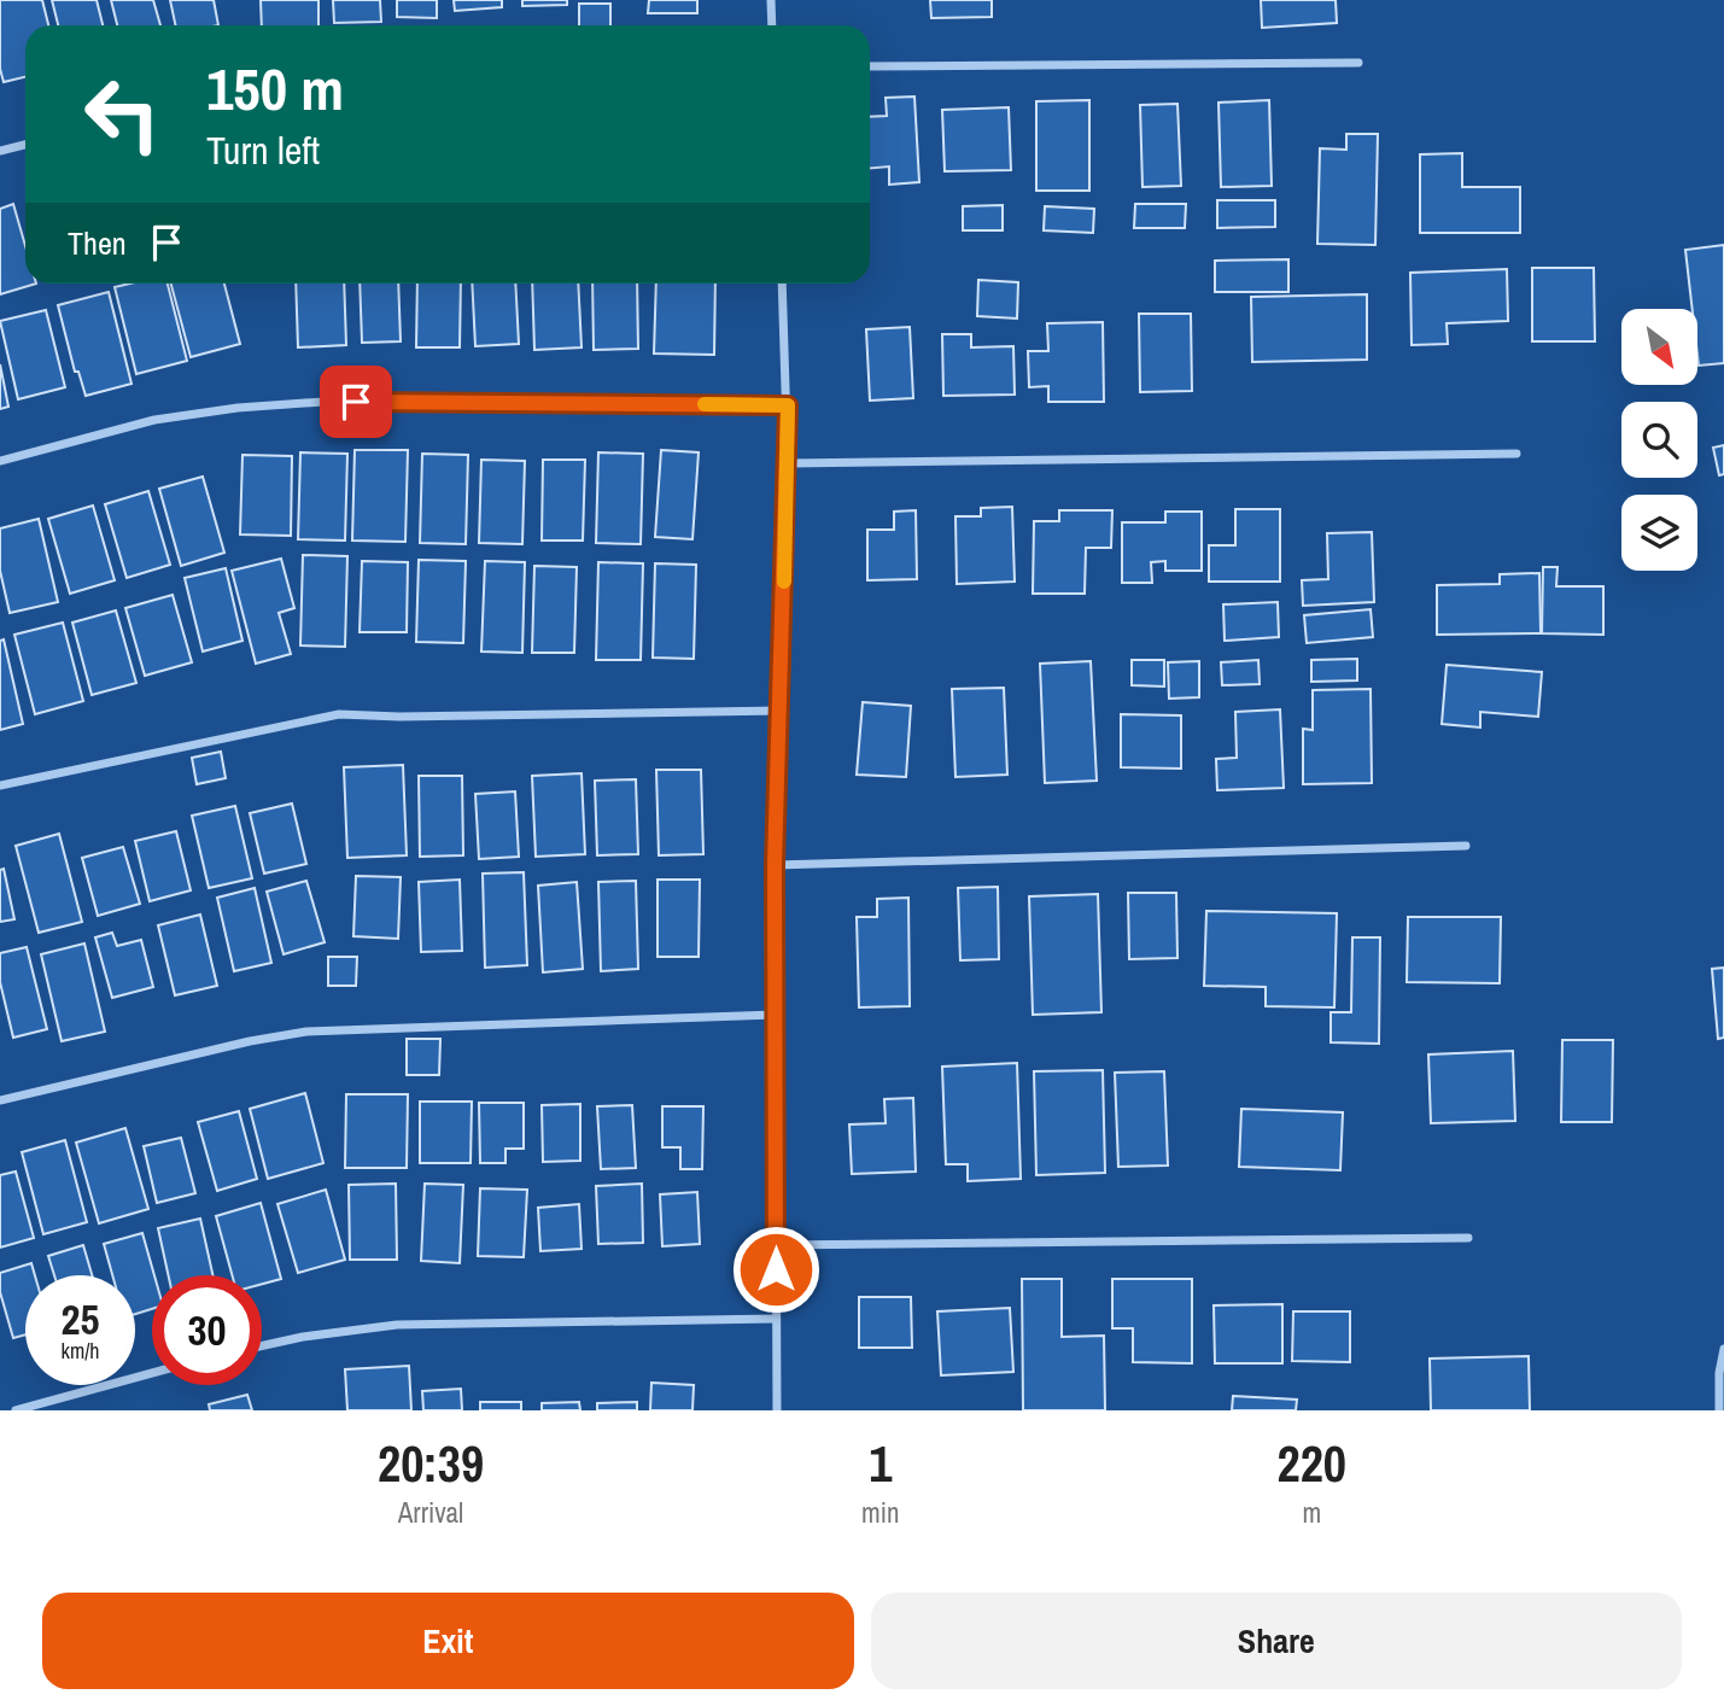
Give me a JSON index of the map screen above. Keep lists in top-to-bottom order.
{
  "north": "bottom right",
  "page": {
    "turn": ["150 m", "Turn left"],
    "then": "Then",
    "speed": "25 km/h",
    "limit": "30",
    "eta": [
      "20:39",
      "Arrival",
      "1",
      "min",
      "220",
      "m"
    ],
    "buttons": ["Exit", "Share"]
  }
}
